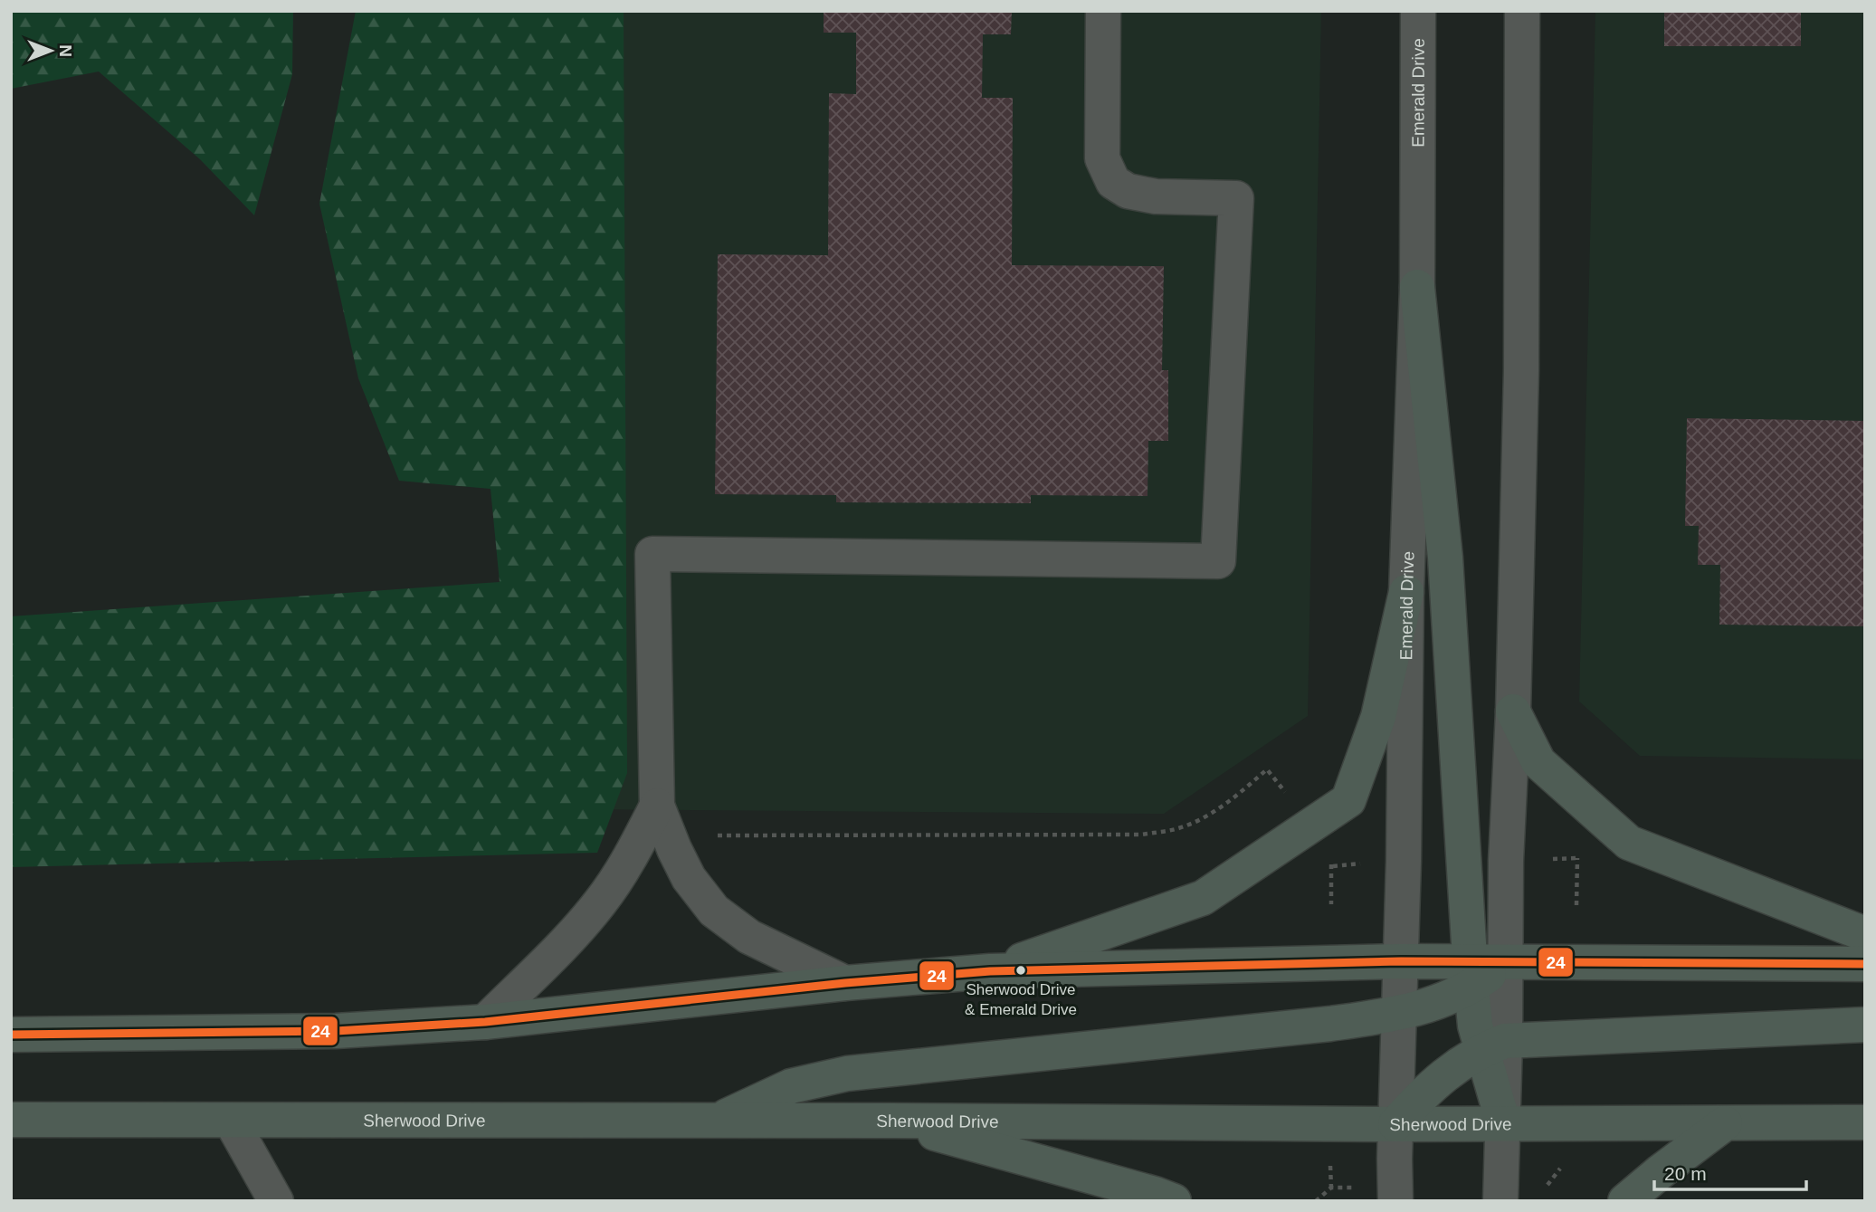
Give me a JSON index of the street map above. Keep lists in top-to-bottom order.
{
  "streets": {
    "main road": ["Sherwood Drive"],
    "street": ["Emerald Drive"]
  },
  "crossings": [
    ["Emerald Drive", "Sherwood Drive"]
  ],
  "places": ["Sherwood Drive & Emerald Drive"],
  "lines": ["transit line 24"],
  "scale_bar": "20 m",
  "north": "right"
}
